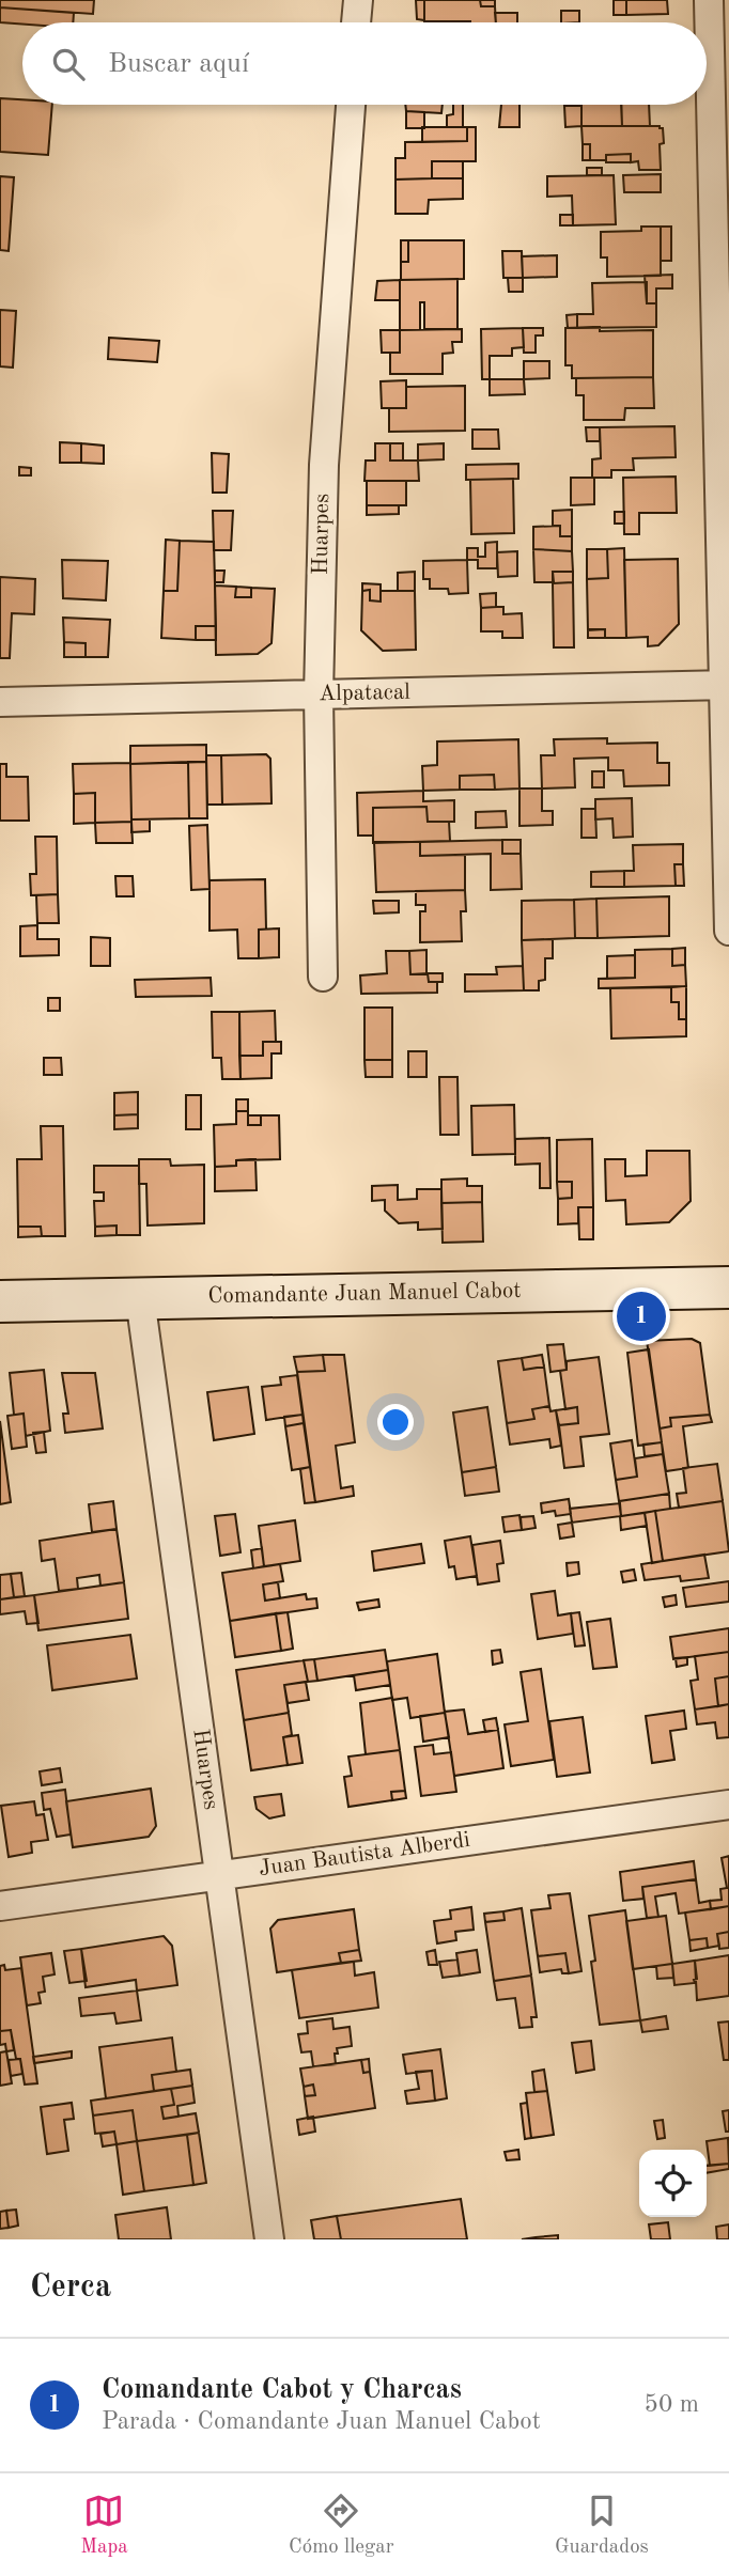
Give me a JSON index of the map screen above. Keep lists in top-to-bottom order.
{
  "streets": {
    "main road": ["Comandante Juan Manuel Cabot"],
    "street": ["Huarpes", "Alpatacal", "Juan Bautista Alberdi"]
  },
  "crossings": [
    ["Huarpes", "Alpatacal"],
    ["Huarpes", "Comandante Juan Manuel Cabot"],
    ["Huarpes", "Juan Bautista Alberdi"]
  ],
  "page": {
    "search": "Buscar aquí",
    "pins": "1",
    "heading": "Cerca",
    "list": [
      {
        "mark": "1",
        "name": "Comandante Cabot y Charcas",
        "note": "Parada · Comandante Juan Manuel Cabot",
        "value": "50 m"
      }
    ],
    "nav": ["Mapa", "Cómo llegar", "Guardados"]
  }
}
